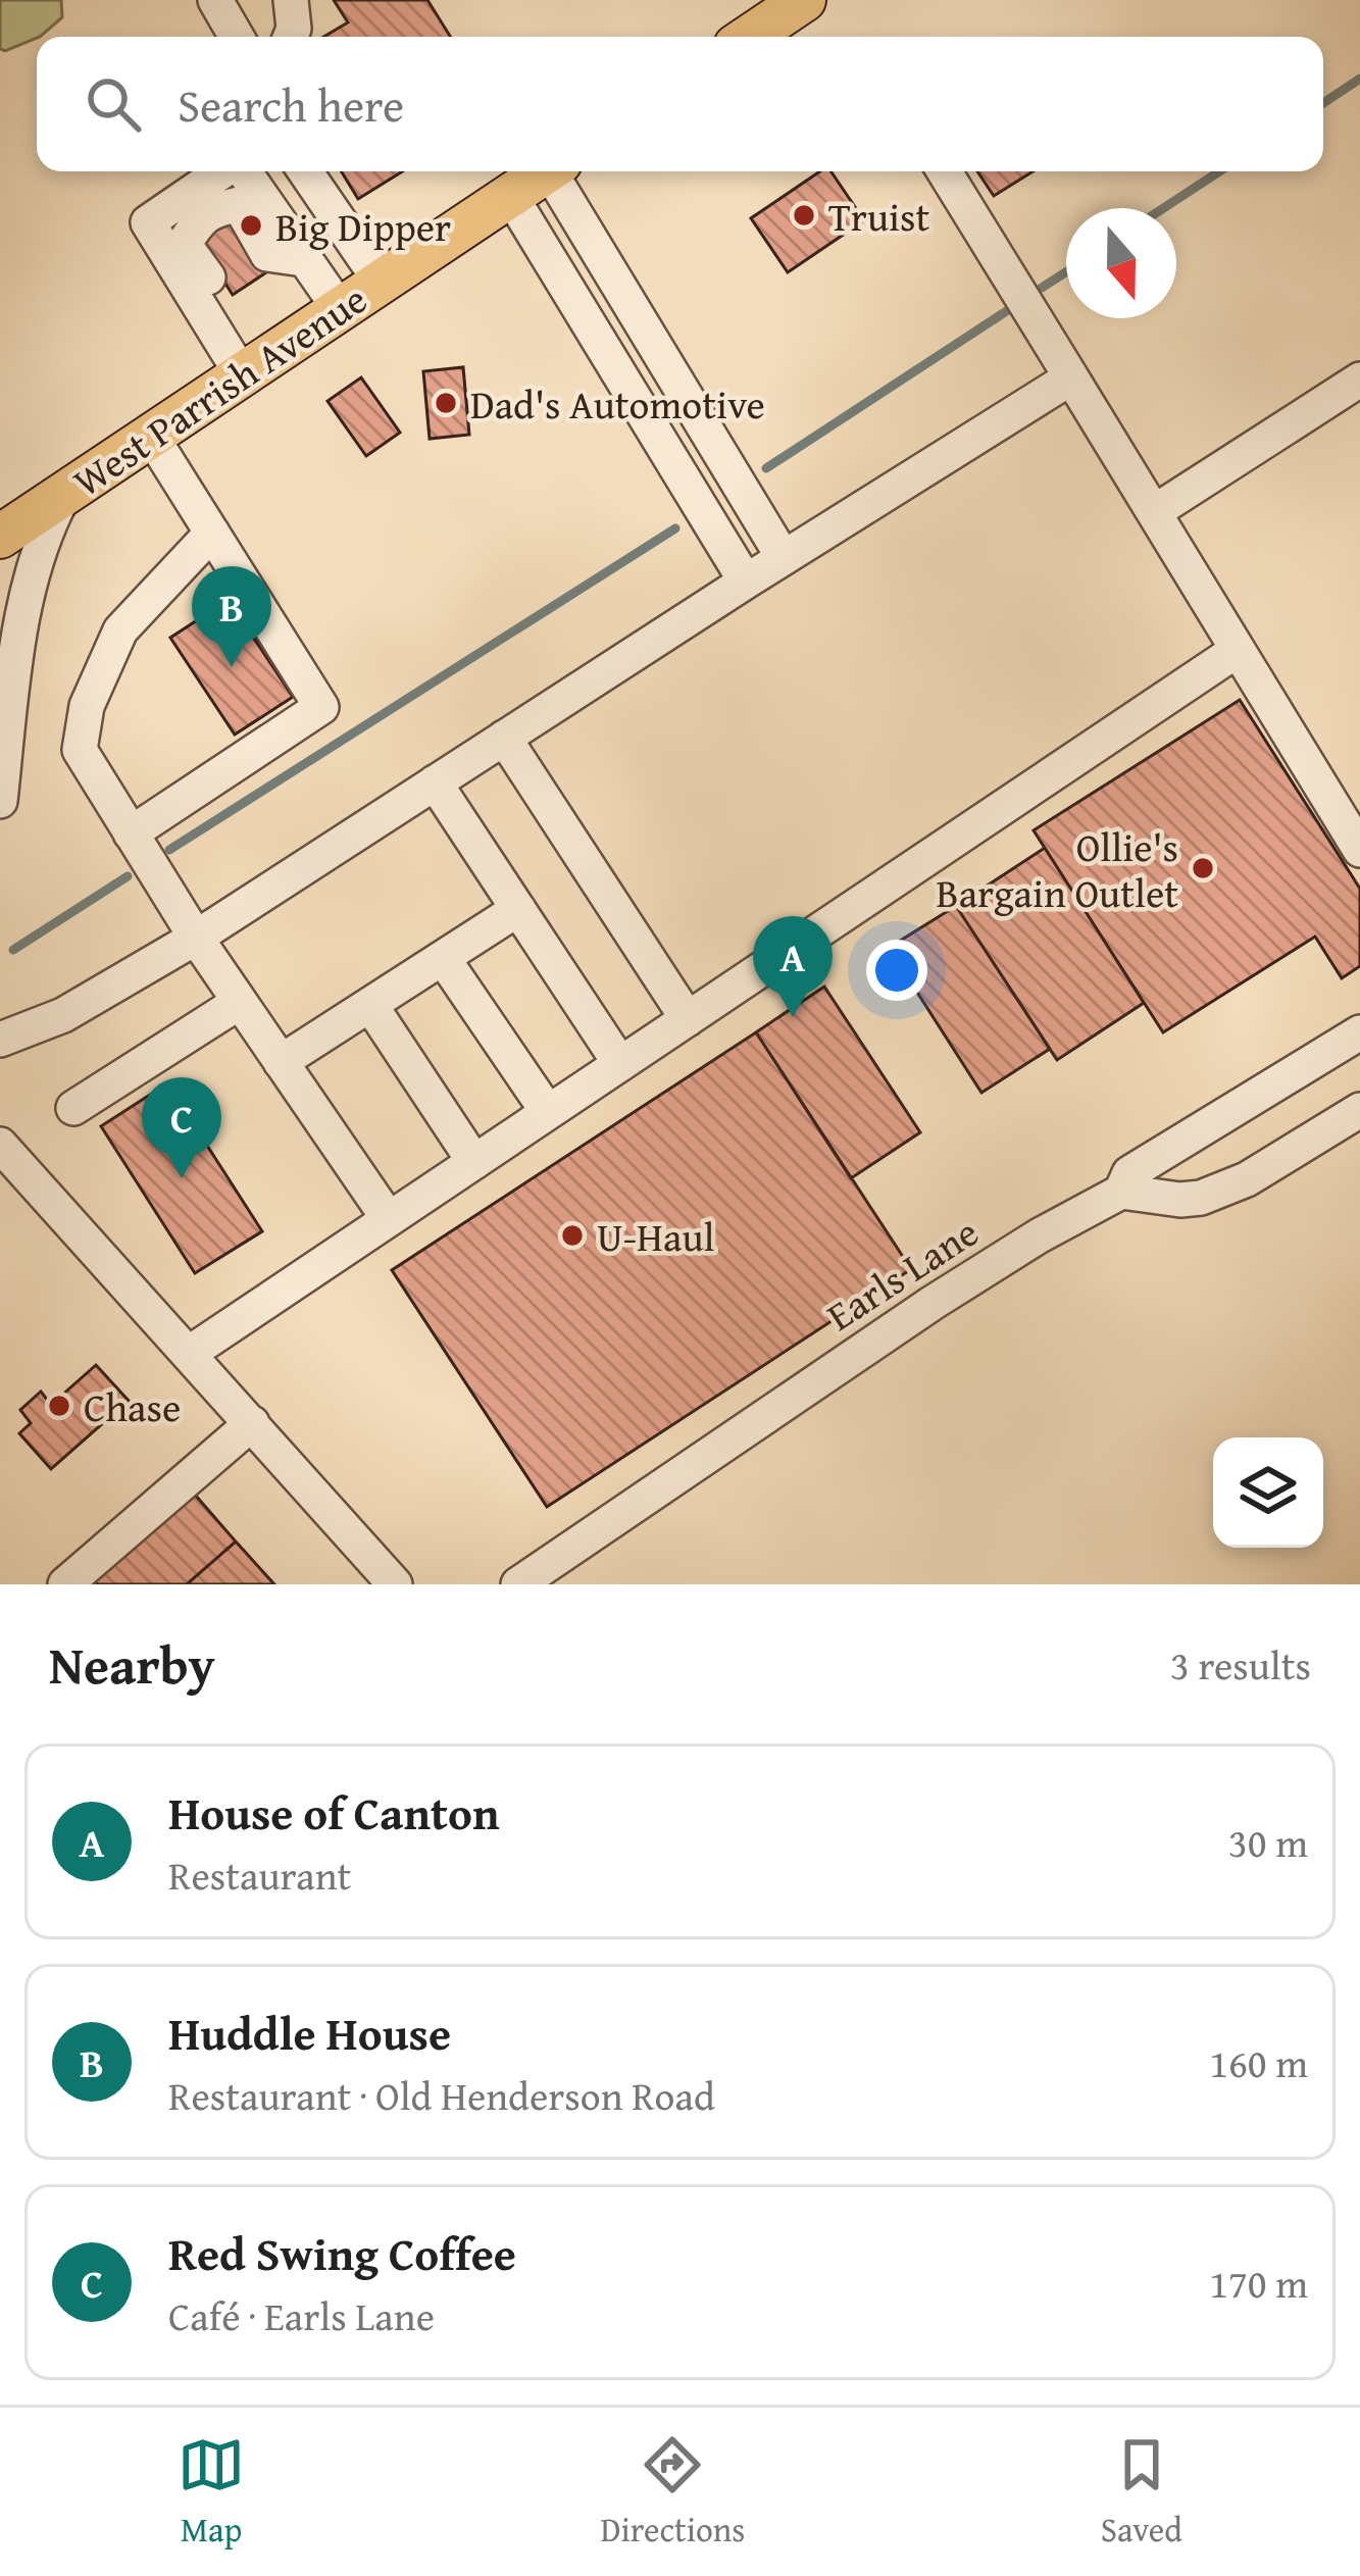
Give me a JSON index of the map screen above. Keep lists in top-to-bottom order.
{
  "streets": {
    "main road": ["West Parrish Avenue"],
    "street": ["Earls Lane"]
  },
  "places": [
    "Truist",
    "Big Dipper",
    "Dad's Automotive",
    "Ollie's Bargain Outlet",
    "U-Haul",
    "Chase"
  ],
  "north": "bottom",
  "page": {
    "search": "Search here",
    "pins": ["B", "A", "C"],
    "heading": ["Nearby", "3 results"],
    "list": [
      {
        "mark": "A",
        "name": "House of Canton",
        "note": "Restaurant",
        "value": "30 m"
      },
      {
        "mark": "B",
        "name": "Huddle House",
        "note": "Restaurant · Old Henderson Road",
        "value": "160 m"
      },
      {
        "mark": "C",
        "name": "Red Swing Coffee",
        "note": "Café · Earls Lane",
        "value": "170 m"
      }
    ],
    "nav": ["Map", "Directions", "Saved"]
  }
}
